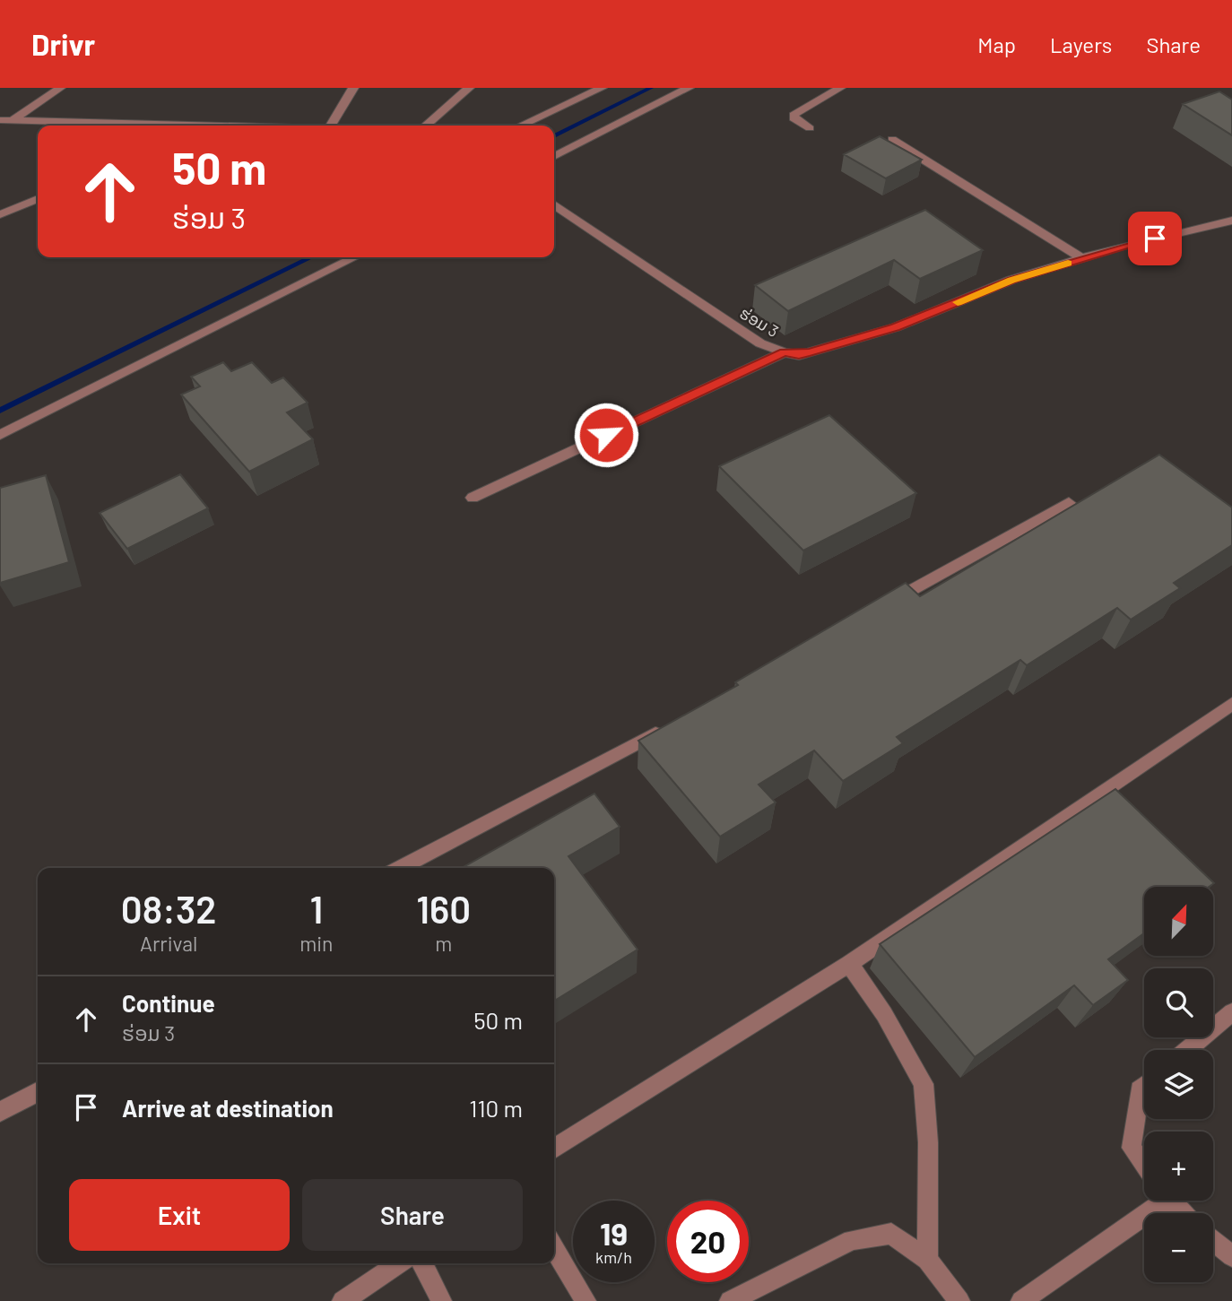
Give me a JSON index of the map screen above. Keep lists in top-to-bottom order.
{
  "streets": {
    "street": ["ຮ່ອມ 3"]
  },
  "north": "top right",
  "page": {
    "header": "Drivr",
    "nav": ["Map", "Layers", "Share"],
    "turn": ["50 m", "ຮ່ອມ 3"],
    "eta": [
      "08:32",
      "Arrival",
      "1",
      "min",
      "160",
      "m"
    ],
    "map_buttons": ["+", "−"],
    "list": [
      {
        "name": "Continue",
        "note": "ຮ່ອມ 3",
        "value": "50 m"
      },
      {
        "name": "Arrive at destination",
        "value": "110 m"
      }
    ],
    "buttons": ["Exit", "Share"],
    "speed": "19 km/h",
    "limit": "20"
  }
}
